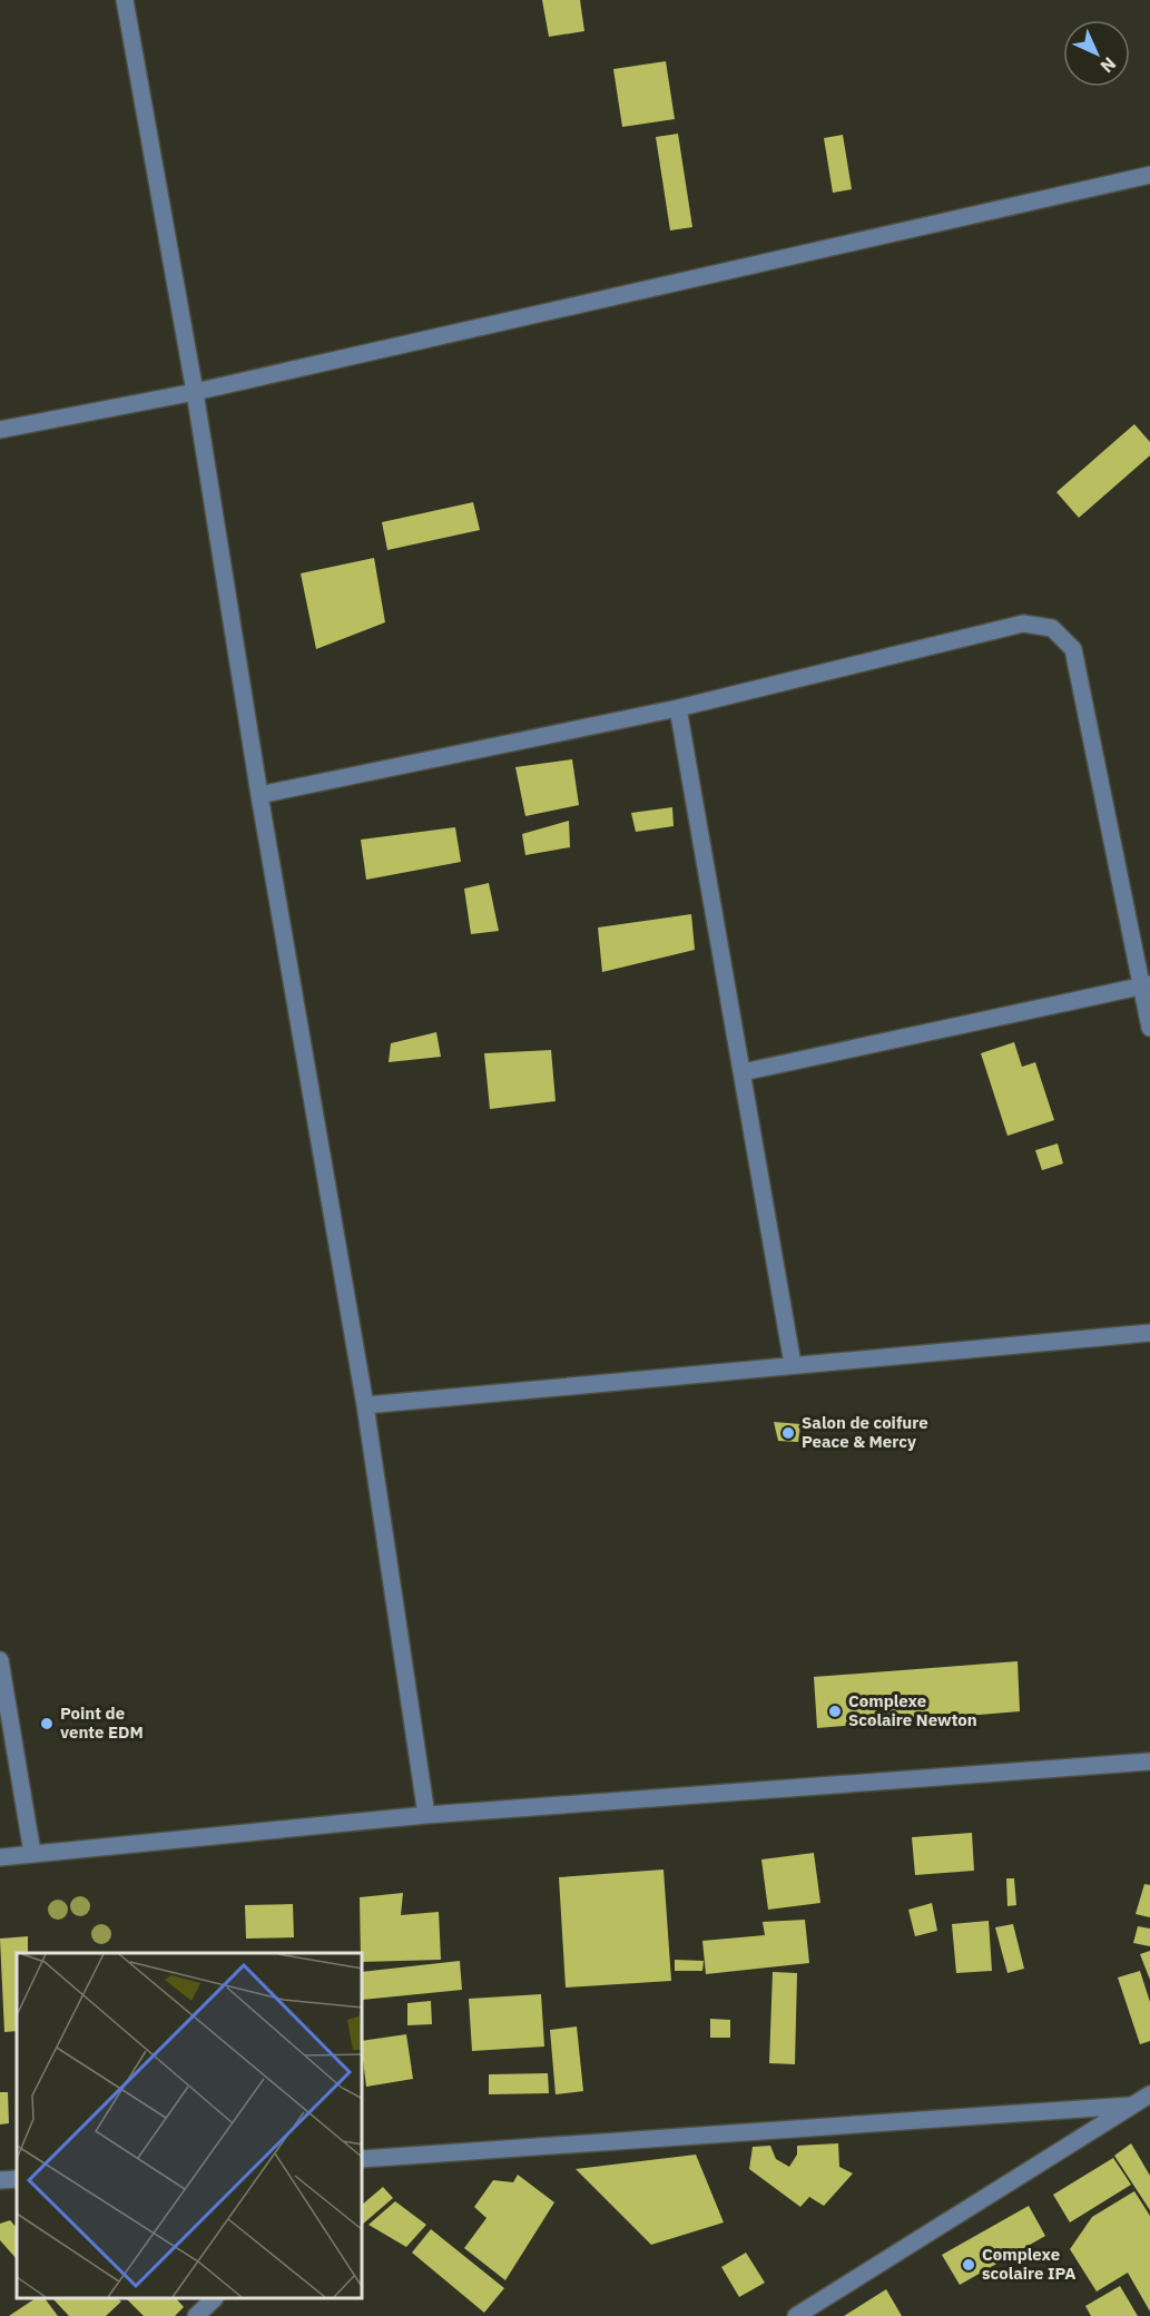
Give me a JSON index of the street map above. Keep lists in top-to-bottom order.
{
  "places": [
    "Salon de coifure Peace & Mercy",
    "Complexe Scolaire Newton",
    "Point de vente EDM",
    "Complexe scolaire IPA"
  ],
  "north": "bottom right"
}
